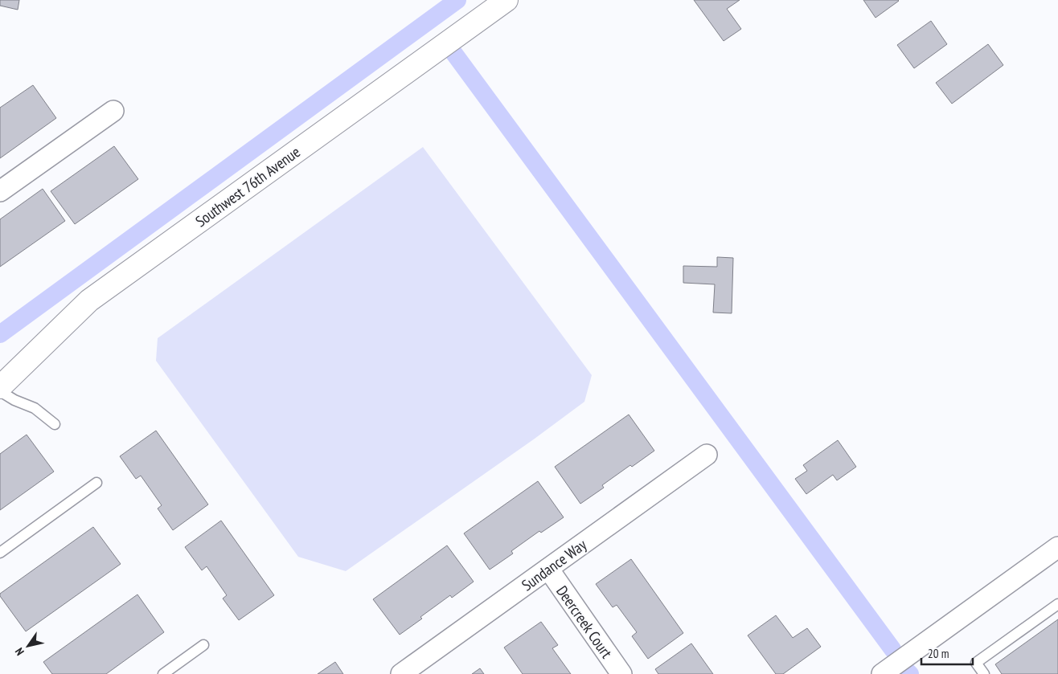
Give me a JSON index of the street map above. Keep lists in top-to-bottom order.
{
  "streets": {
    "street": ["Southwest 76th Avenue", "Sundance Way", "Deercreek Court"]
  },
  "crossings": [
    ["Sundance Way", "Deercreek Court"]
  ],
  "scale_bar": "20 m",
  "north": "bottom left"
}
